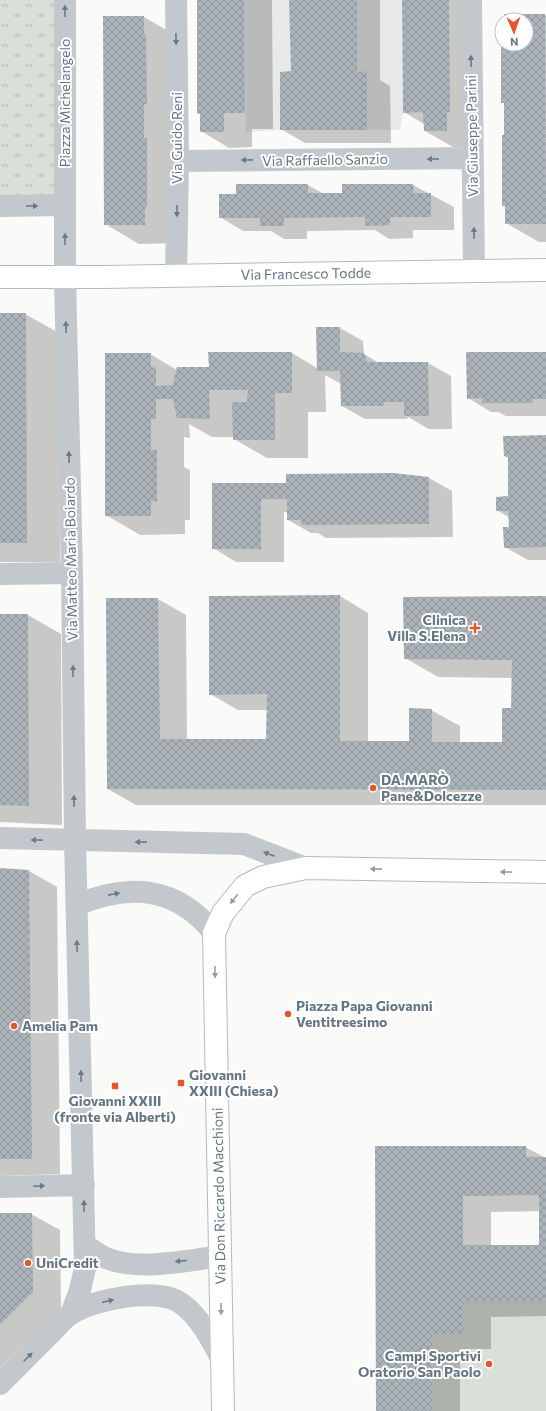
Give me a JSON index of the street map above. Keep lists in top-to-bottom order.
{
  "streets": {
    "street": [
      "Piazza Michelangelo",
      "Via Giuseppe Parini",
      "Via Guido Reni",
      "Via Raffaello Sanzio",
      "Via Francesco Todde",
      "Via Matteo Maria Boiardo",
      "Via Don Riccardo Macchioni"
    ]
  },
  "crossings": [
    ["Piazza Michelangelo", "Via Francesco Todde"],
    ["Piazza Michelangelo", "Via Matteo Maria Boiardo"],
    ["Via Giuseppe Parini", "Via Raffaello Sanzio"],
    ["Via Giuseppe Parini", "Via Francesco Todde"],
    ["Via Guido Reni", "Via Raffaello Sanzio"],
    ["Via Guido Reni", "Via Francesco Todde"],
    ["Via Francesco Todde", "Via Matteo Maria Boiardo"]
  ],
  "one_way": [
    "Piazza Michelangelo",
    "Via Giuseppe Parini",
    "Via Guido Reni",
    "Via Raffaello Sanzio",
    "Via Matteo Maria Boiardo"
  ],
  "places": {
    "health": ["Clinica Villa S.Elena"],
    "other": [
      "DA.MARÒ Pane&Dolcezze",
      "Piazza Papa Giovanni Ventitreesimo",
      "Amelia Pam",
      "UniCredit",
      "Campi Sportivi Oratorio San Paolo"
    ],
    "transit": ["Giovanni XXIII (Chiesa)", "Giovanni XXIII (fronte via Alberti)"]
  },
  "north": "bottom"
}
